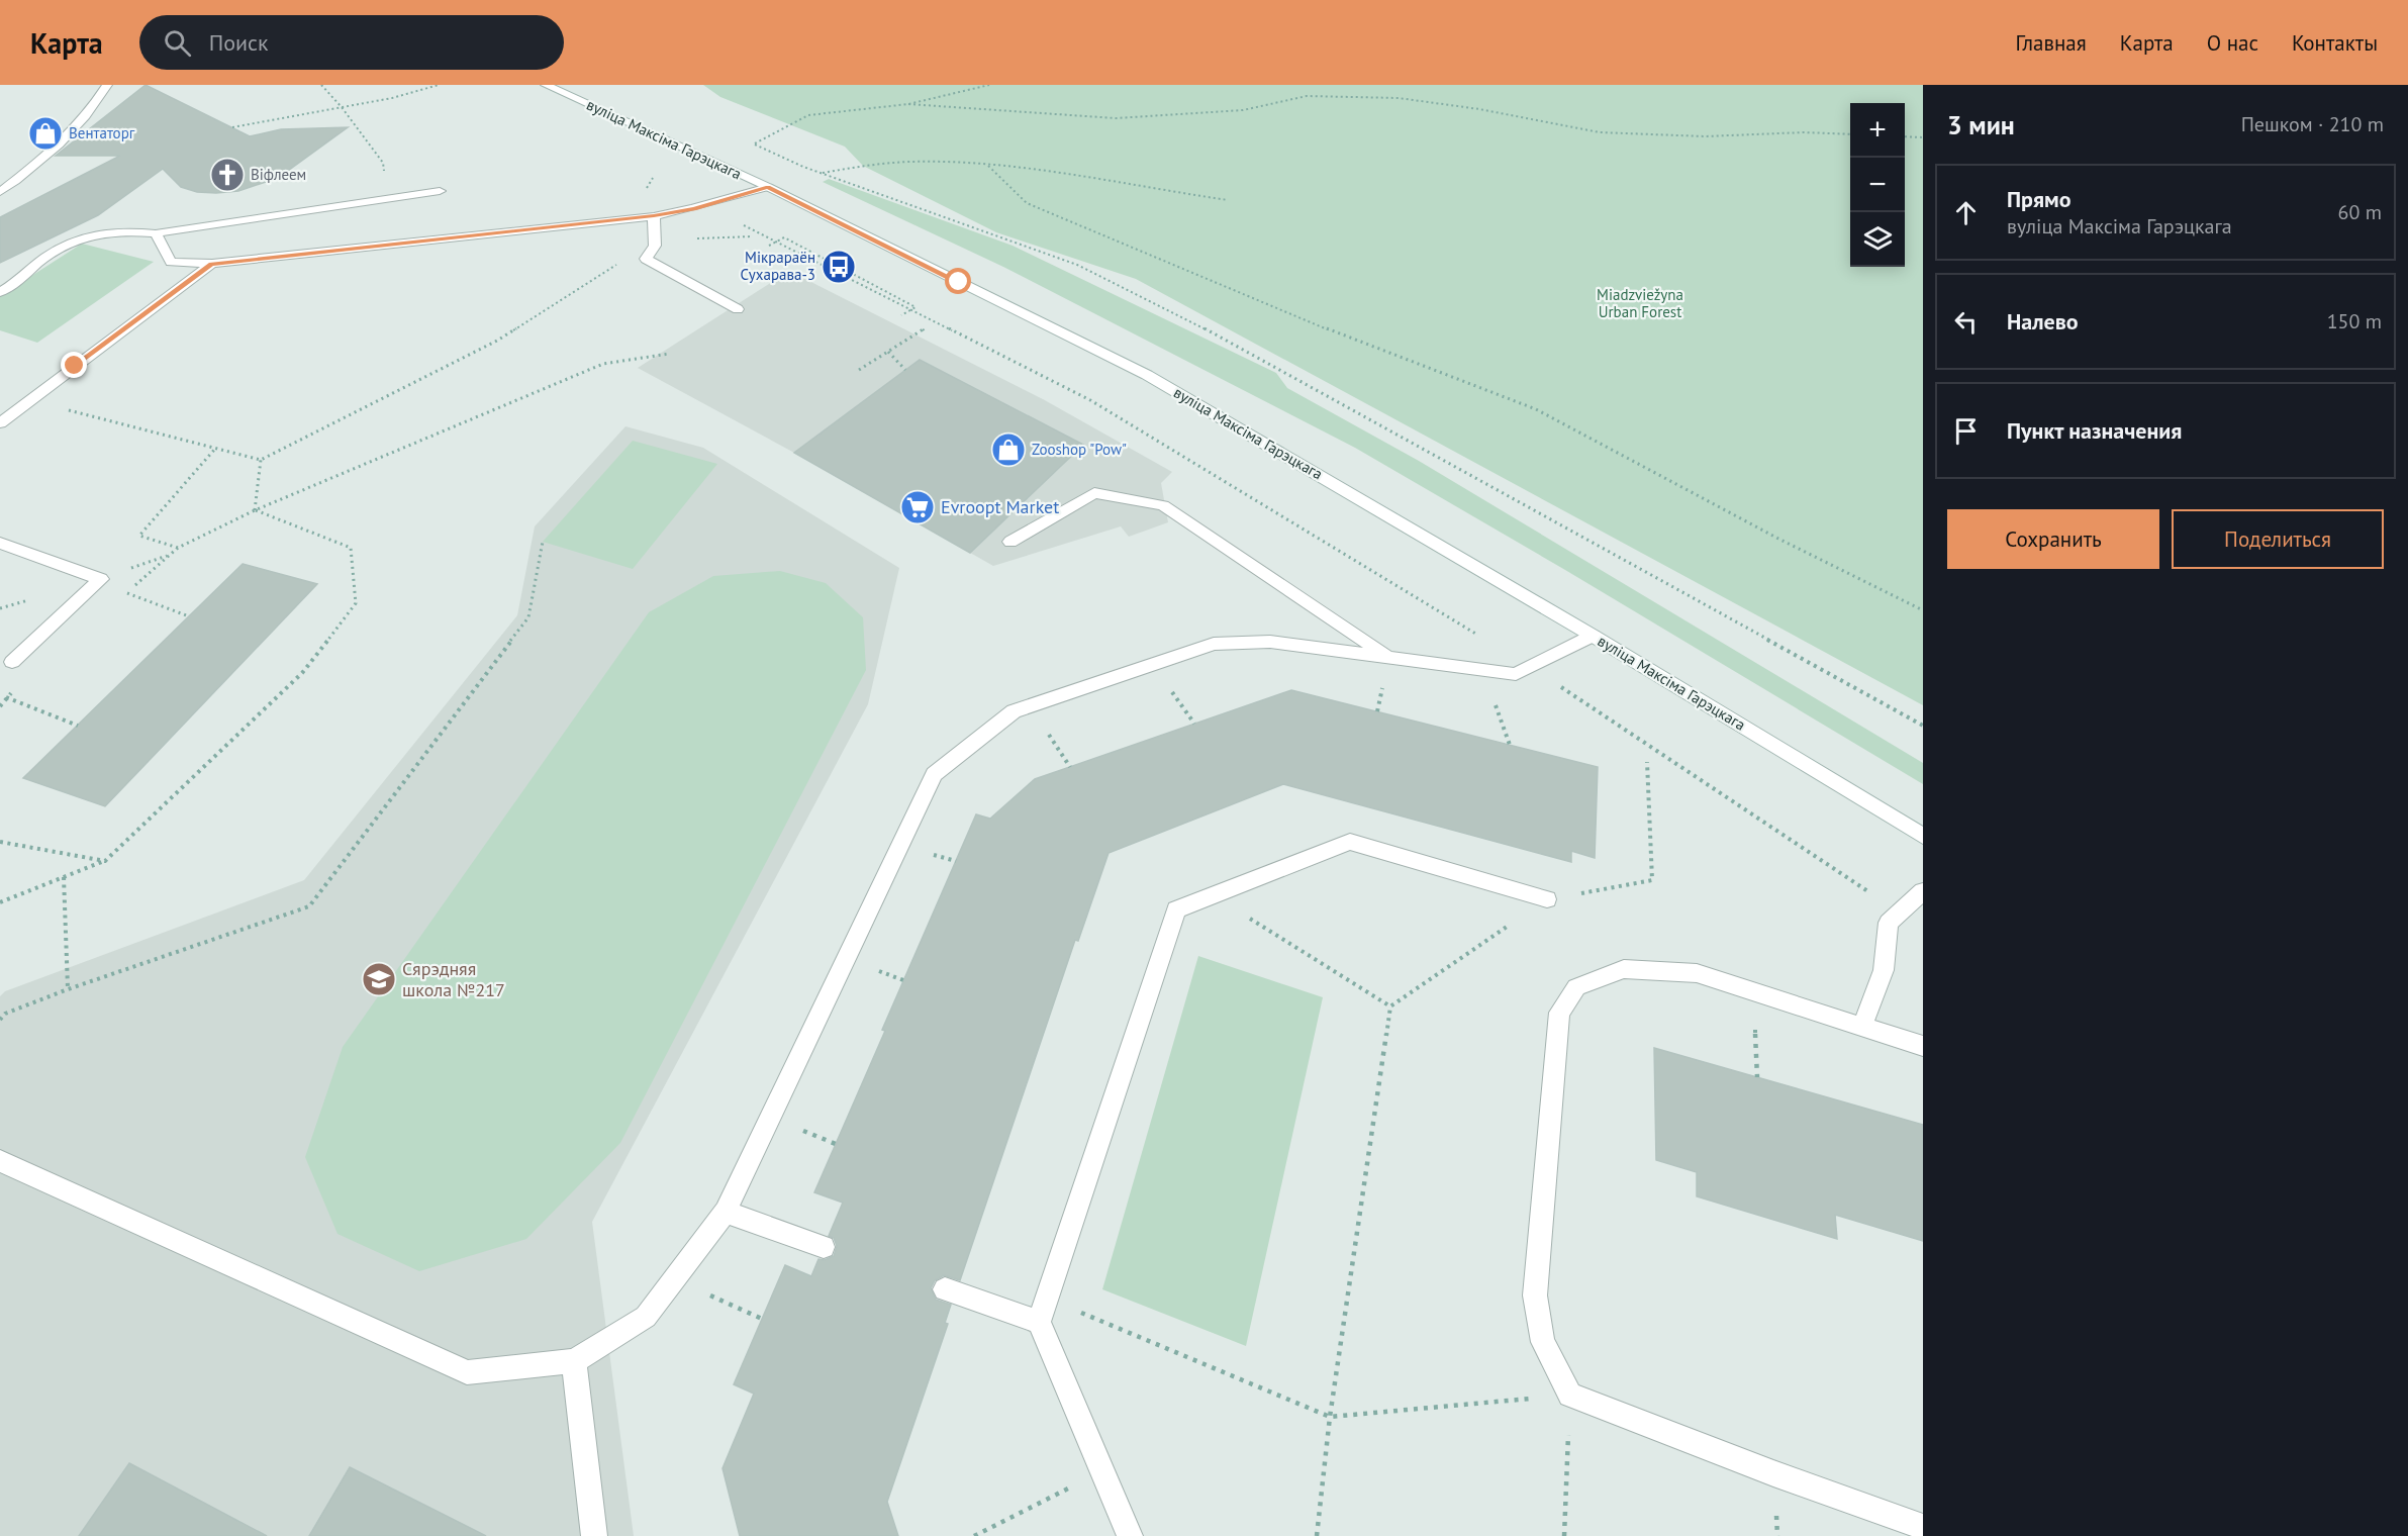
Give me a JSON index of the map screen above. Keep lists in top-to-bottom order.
{
  "streets": {
    "main road": ["вуліца Максіма Гарэцкага"]
  },
  "parks": ["Miadzviežyna Urban Forest"],
  "places": {
    "shop": ["Вентаторг", "Zooshop \"Pow\""],
    "church": ["Віфлеем"],
    "bus stop": ["Мікрараён Сухарава-3"],
    "supermarket": ["Evroopt Market"],
    "school or university": ["Сярэдняя школа №217"]
  },
  "page": {
    "header": "Карта",
    "search": "Поиск",
    "nav": [
      "Главная",
      "Карта",
      "О нас",
      "Контакты"
    ],
    "heading": ["3 мин", "Пешком · 210 m"],
    "map_buttons": ["+", "−"],
    "list": [
      ["Прямо", "вуліца Максіма Гарэцкага", "60 m"],
      ["Налево", "150 m"],
      "Пункт назначения"
    ],
    "buttons": ["Сохранить", "Поделиться"]
  }
}
